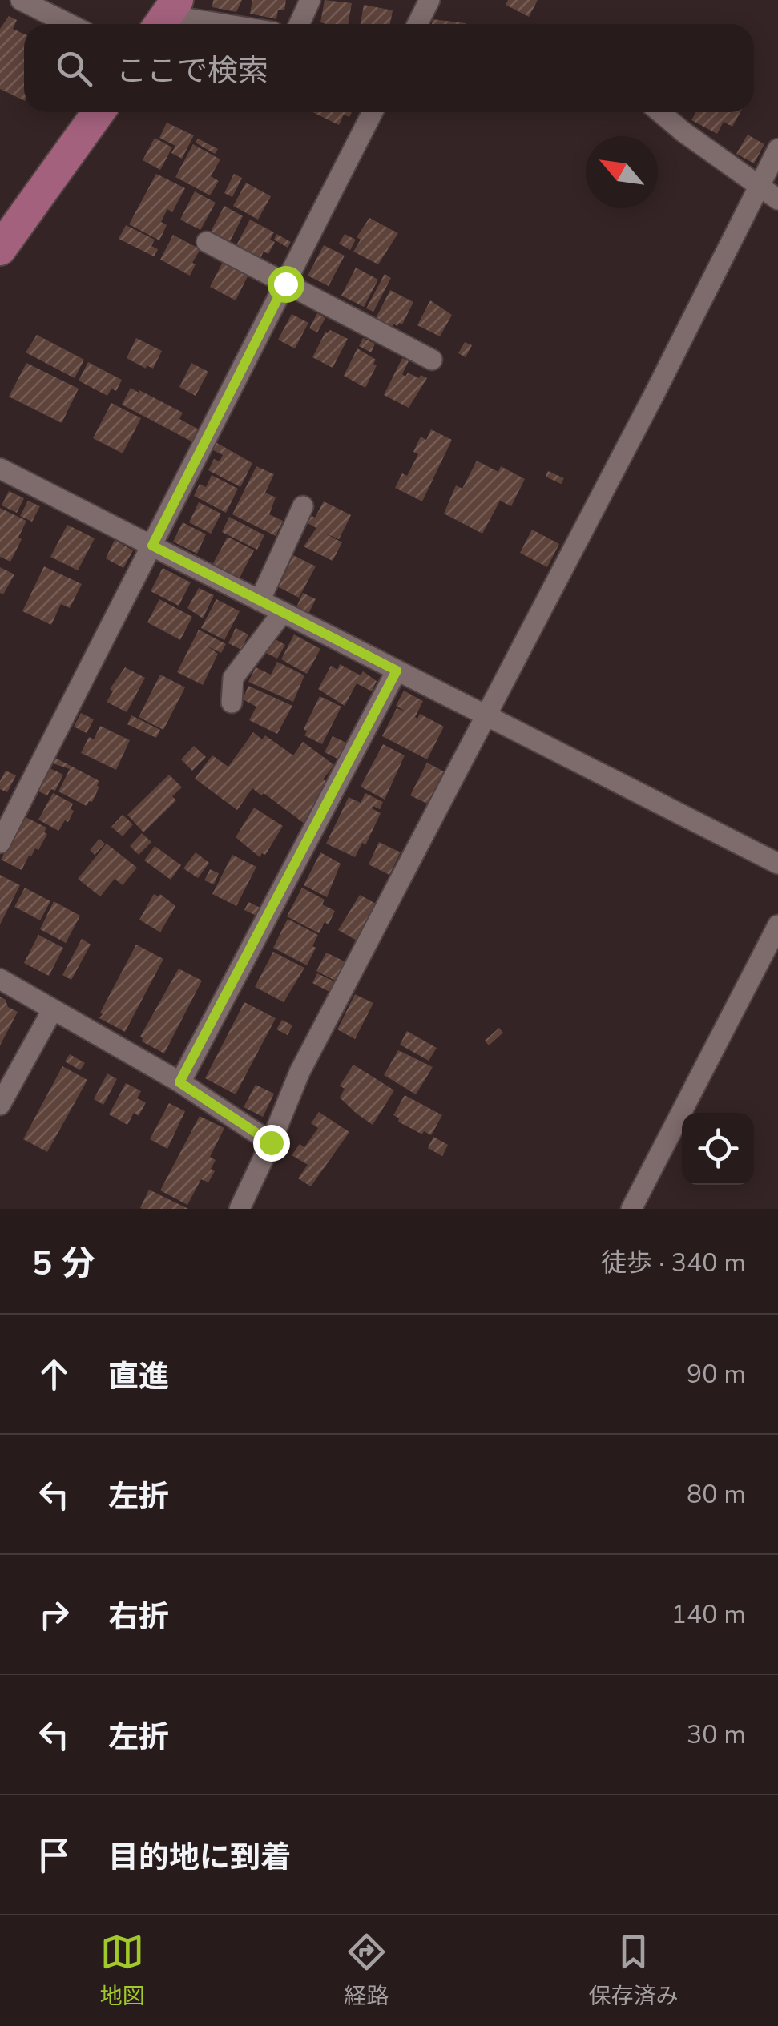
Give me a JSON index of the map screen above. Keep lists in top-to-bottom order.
{
  "north": "top left",
  "page": {
    "search": "ここで検索",
    "heading": ["5 分", "徒歩 · 340 m"],
    "list": [
      ["直進", "90 m"],
      ["左折", "80 m"],
      ["右折", "140 m"],
      ["左折", "30 m"],
      "目的地に到着"
    ],
    "nav": ["地図", "経路", "保存済み"]
  }
}
